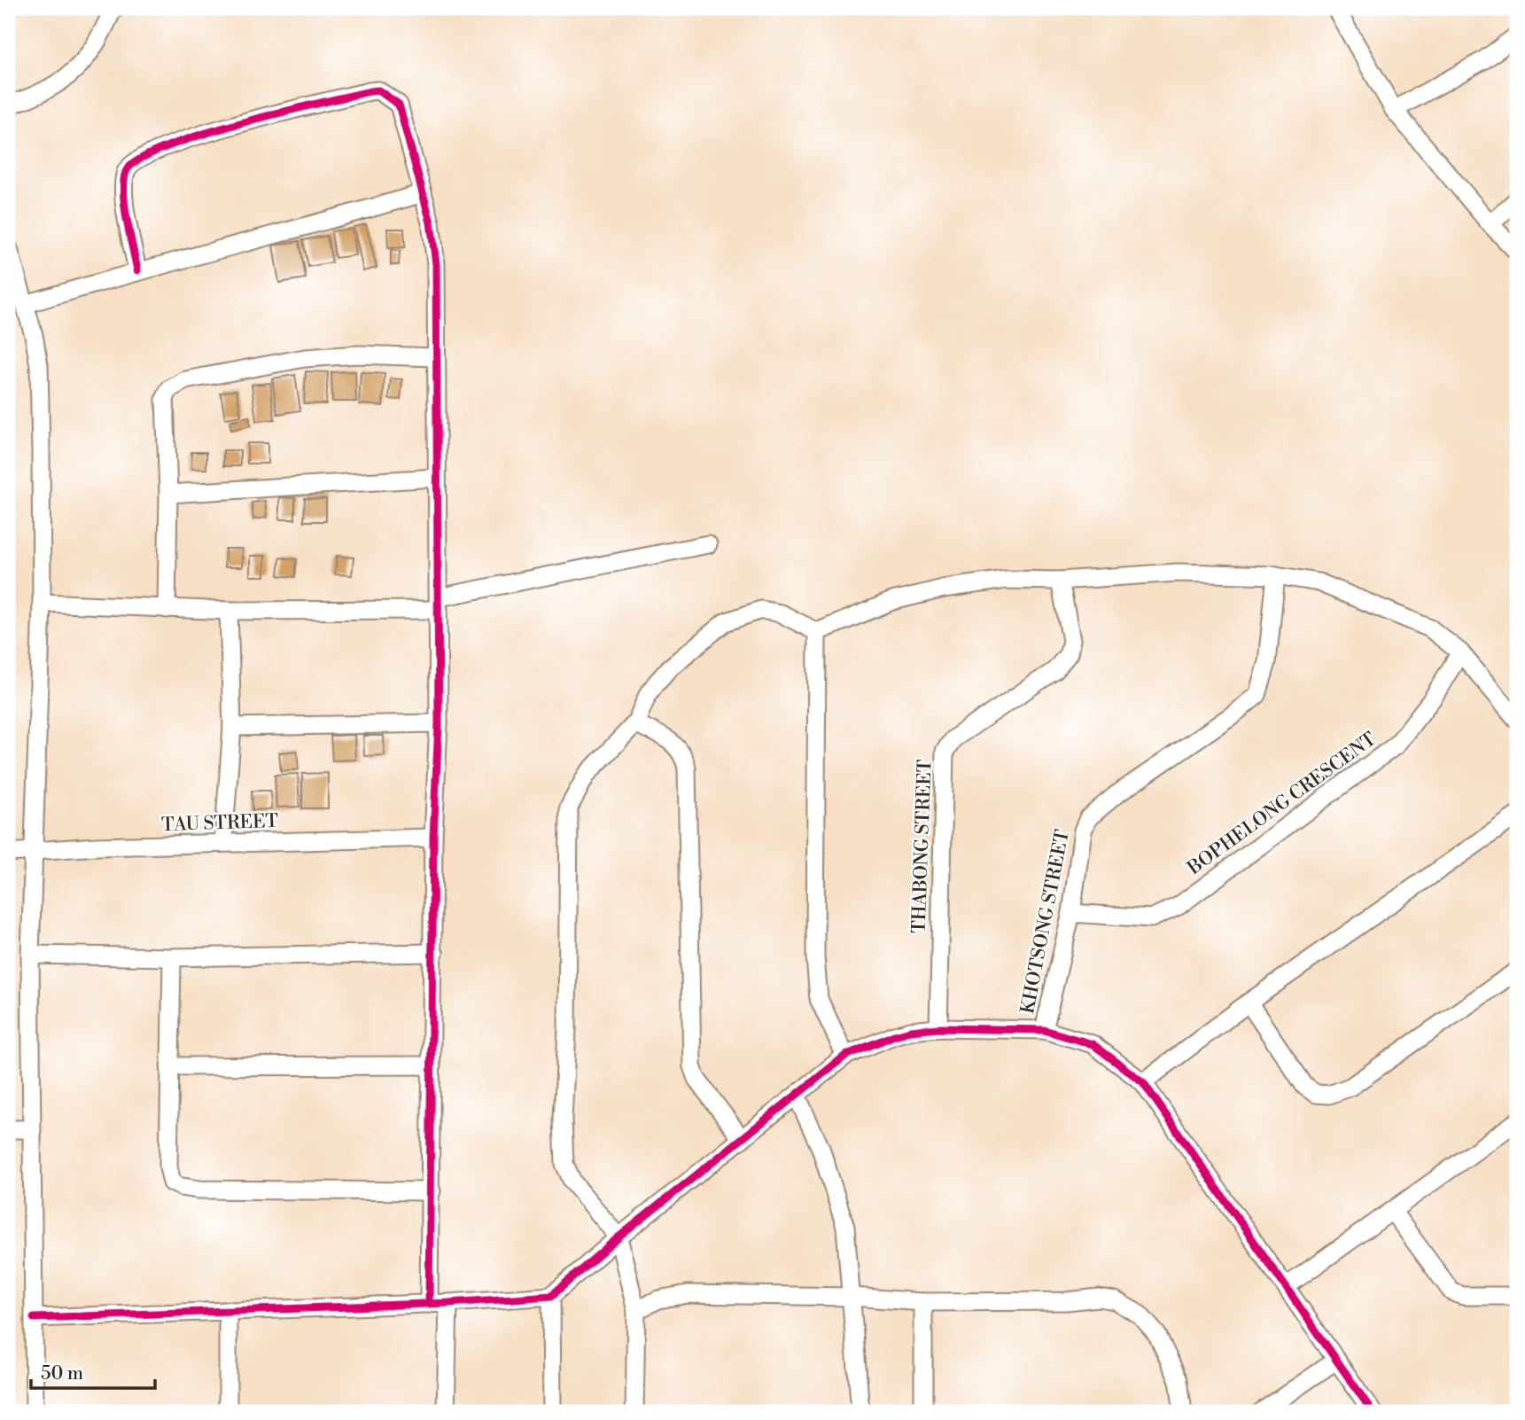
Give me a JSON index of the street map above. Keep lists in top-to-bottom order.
{
  "streets": {
    "street": [
      "BOPHELONG CRESCENT",
      "TAU STREET",
      "THABONG STREET",
      "KHOTSONG STREET"
    ]
  },
  "crossings": [
    ["BOPHELONG CRESCENT", "KHOTSONG STREET"]
  ],
  "scale_bar": "50 m"
}
